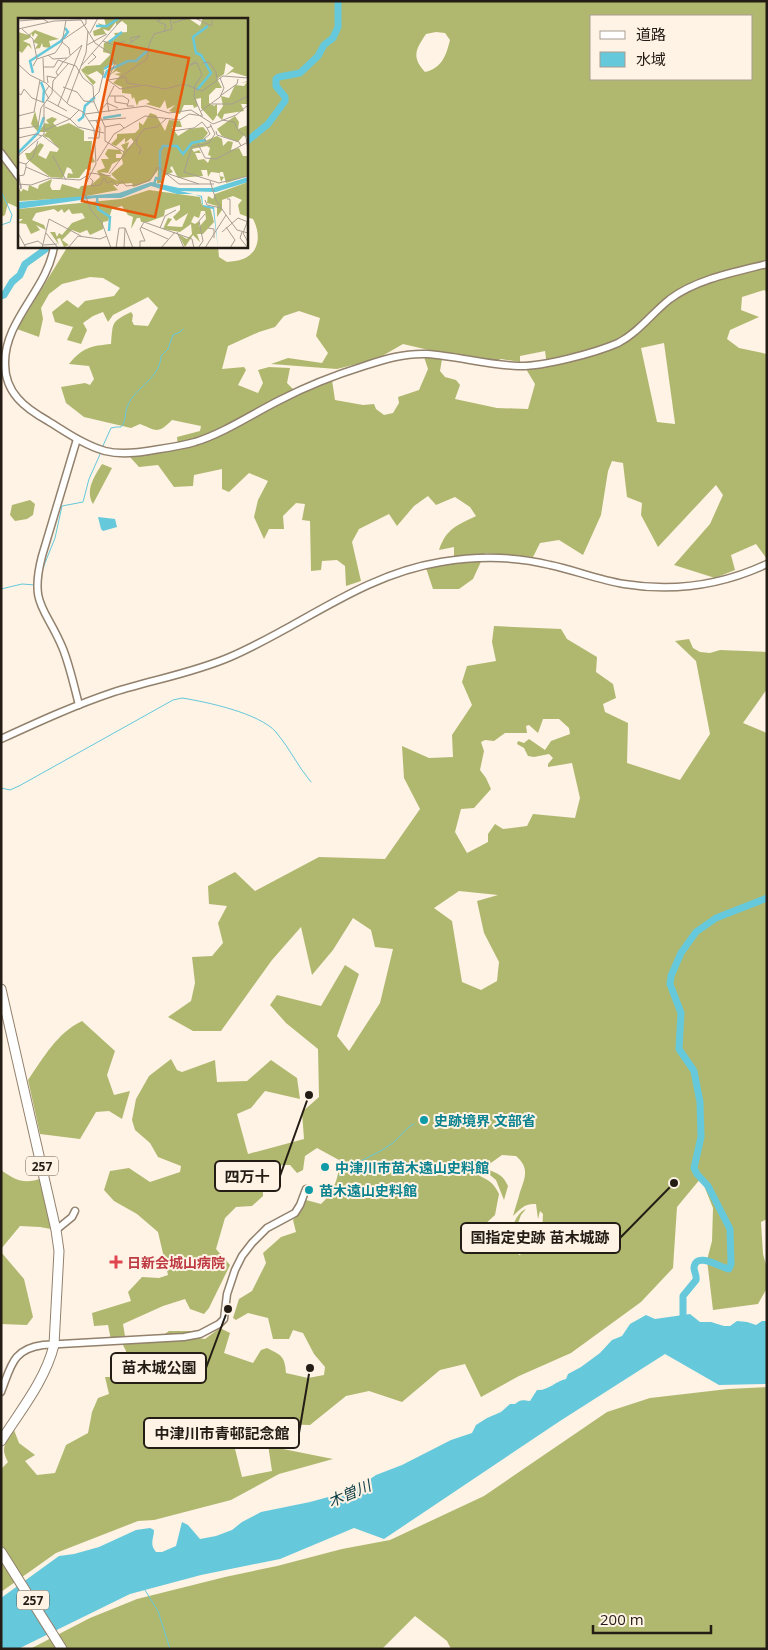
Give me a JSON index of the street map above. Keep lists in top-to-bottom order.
{
  "streets": {
    "highway": ["257"]
  },
  "water": ["木曽川"],
  "places": {
    "other": [
      "四万十",
      "史跡境界 文部省",
      "中津川市苗木遠山史料館",
      "国指定史跡 苗木城跡",
      "苗木遠山史料館",
      "苗木城公園",
      "中津川市青邨記念館"
    ],
    "health": ["日新会城山病院"]
  },
  "legend": ["道路", "水域"],
  "scale_bar": "200 m"
}
